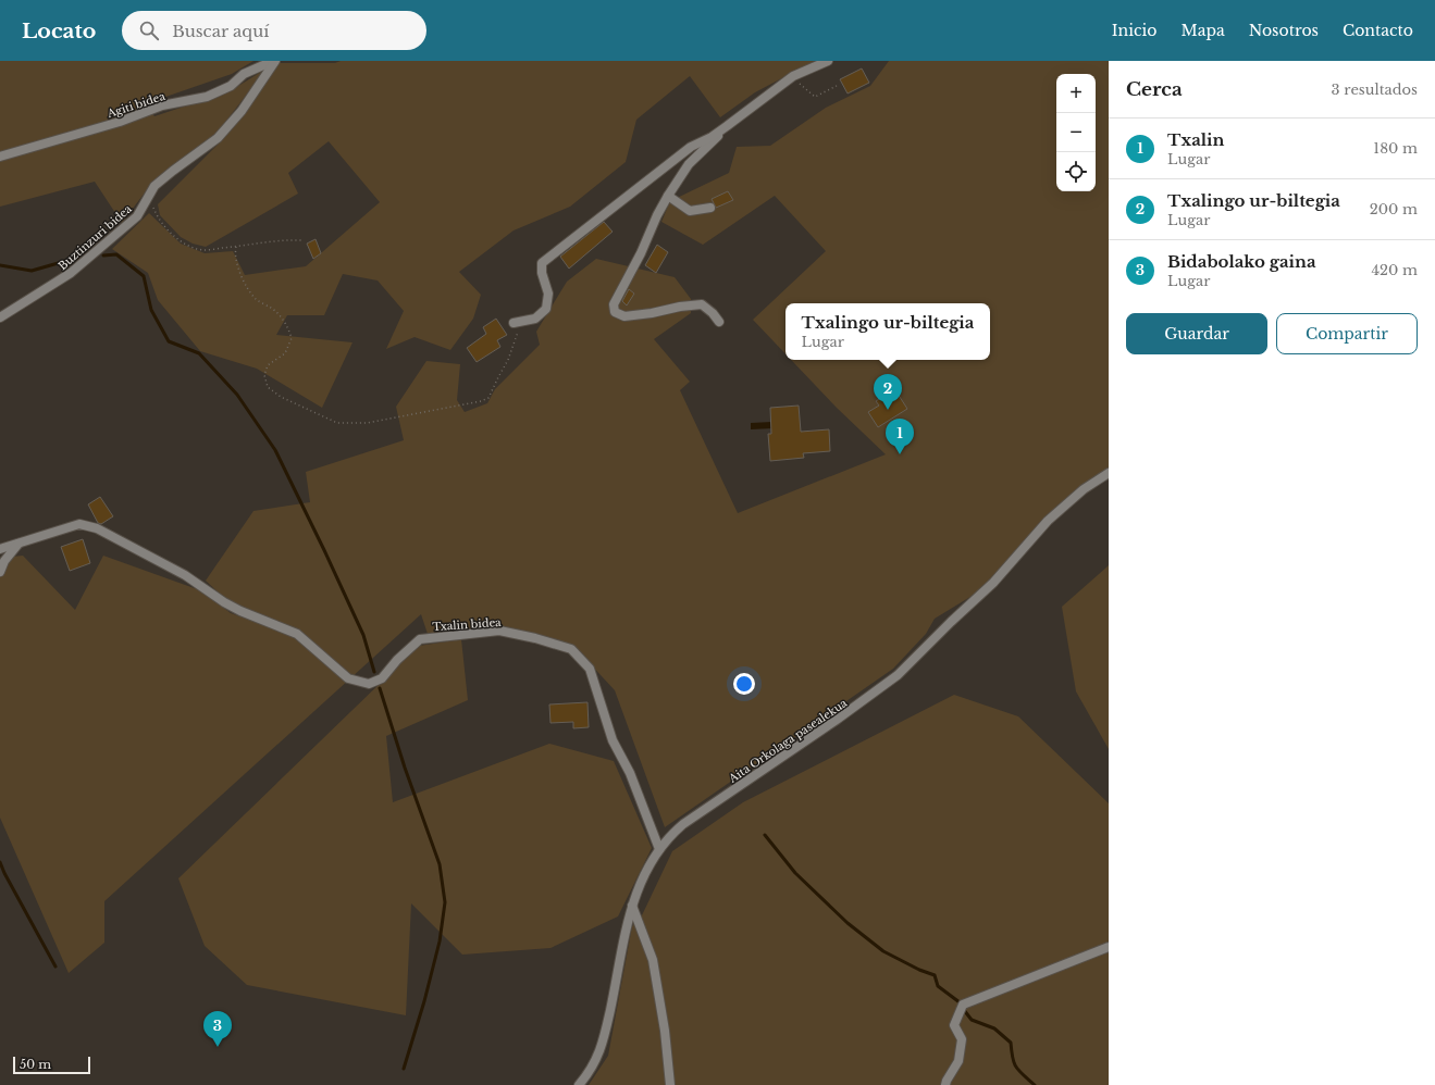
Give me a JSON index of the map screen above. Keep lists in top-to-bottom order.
{
  "streets": {
    "street": [
      "Agiti bidea",
      "Buztinzuri bidea",
      "Txalin bidea",
      "Aita Orkolaga pasealekua"
    ]
  },
  "crossings": [
    ["Agiti bidea", "Buztinzuri bidea"],
    ["Txalin bidea", "Aita Orkolaga pasealekua"]
  ],
  "scale_bar": "50 m",
  "page": {
    "header": "Locato",
    "search": "Buscar aquí",
    "nav": [
      "Inicio",
      "Mapa",
      "Nosotros",
      "Contacto"
    ],
    "heading": ["Cerca", "3 resultados"],
    "map_buttons": ["+", "−"],
    "list": [
      {
        "mark": "1",
        "name": "Txalin",
        "note": "Lugar",
        "value": "180 m"
      },
      {
        "mark": "2",
        "name": "Txalingo ur-biltegia",
        "note": "Lugar",
        "value": "200 m"
      },
      {
        "mark": "3",
        "name": "Bidabolako gaina",
        "note": "Lugar",
        "value": "420 m"
      }
    ],
    "buttons": ["Guardar", "Compartir"],
    "popup": ["Txalingo ur-biltegia", "Lugar"],
    "pins": ["2", "1", "3"],
    "scale": "50 m"
  }
}
